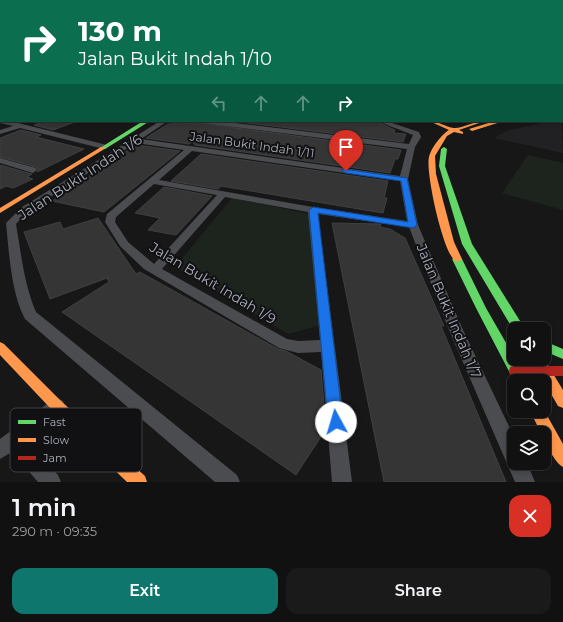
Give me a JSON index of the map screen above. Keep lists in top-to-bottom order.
{
  "streets": {
    "street": [
      "Jalan Bukit Indah 1/11",
      "Jalan Bukit Indah 1/6",
      "Jalan Bukit Indah 1/9",
      "Jalan Bukit Indah 1/7"
    ]
  },
  "crossings": [
    ["Jalan Bukit Indah 1/11", "Jalan Bukit Indah 1/6"],
    ["Jalan Bukit Indah 1/11", "Jalan Bukit Indah 1/9"],
    ["Jalan Bukit Indah 1/11", "Jalan Bukit Indah 1/7"]
  ],
  "legend": ["Fast", "Slow", "Jam"],
  "page": {
    "turn": ["130 m", "Jalan Bukit Indah 1/10"],
    "heading": ["1 min", "290 m · 09:35"],
    "buttons": ["Exit", "Share"]
  }
}
